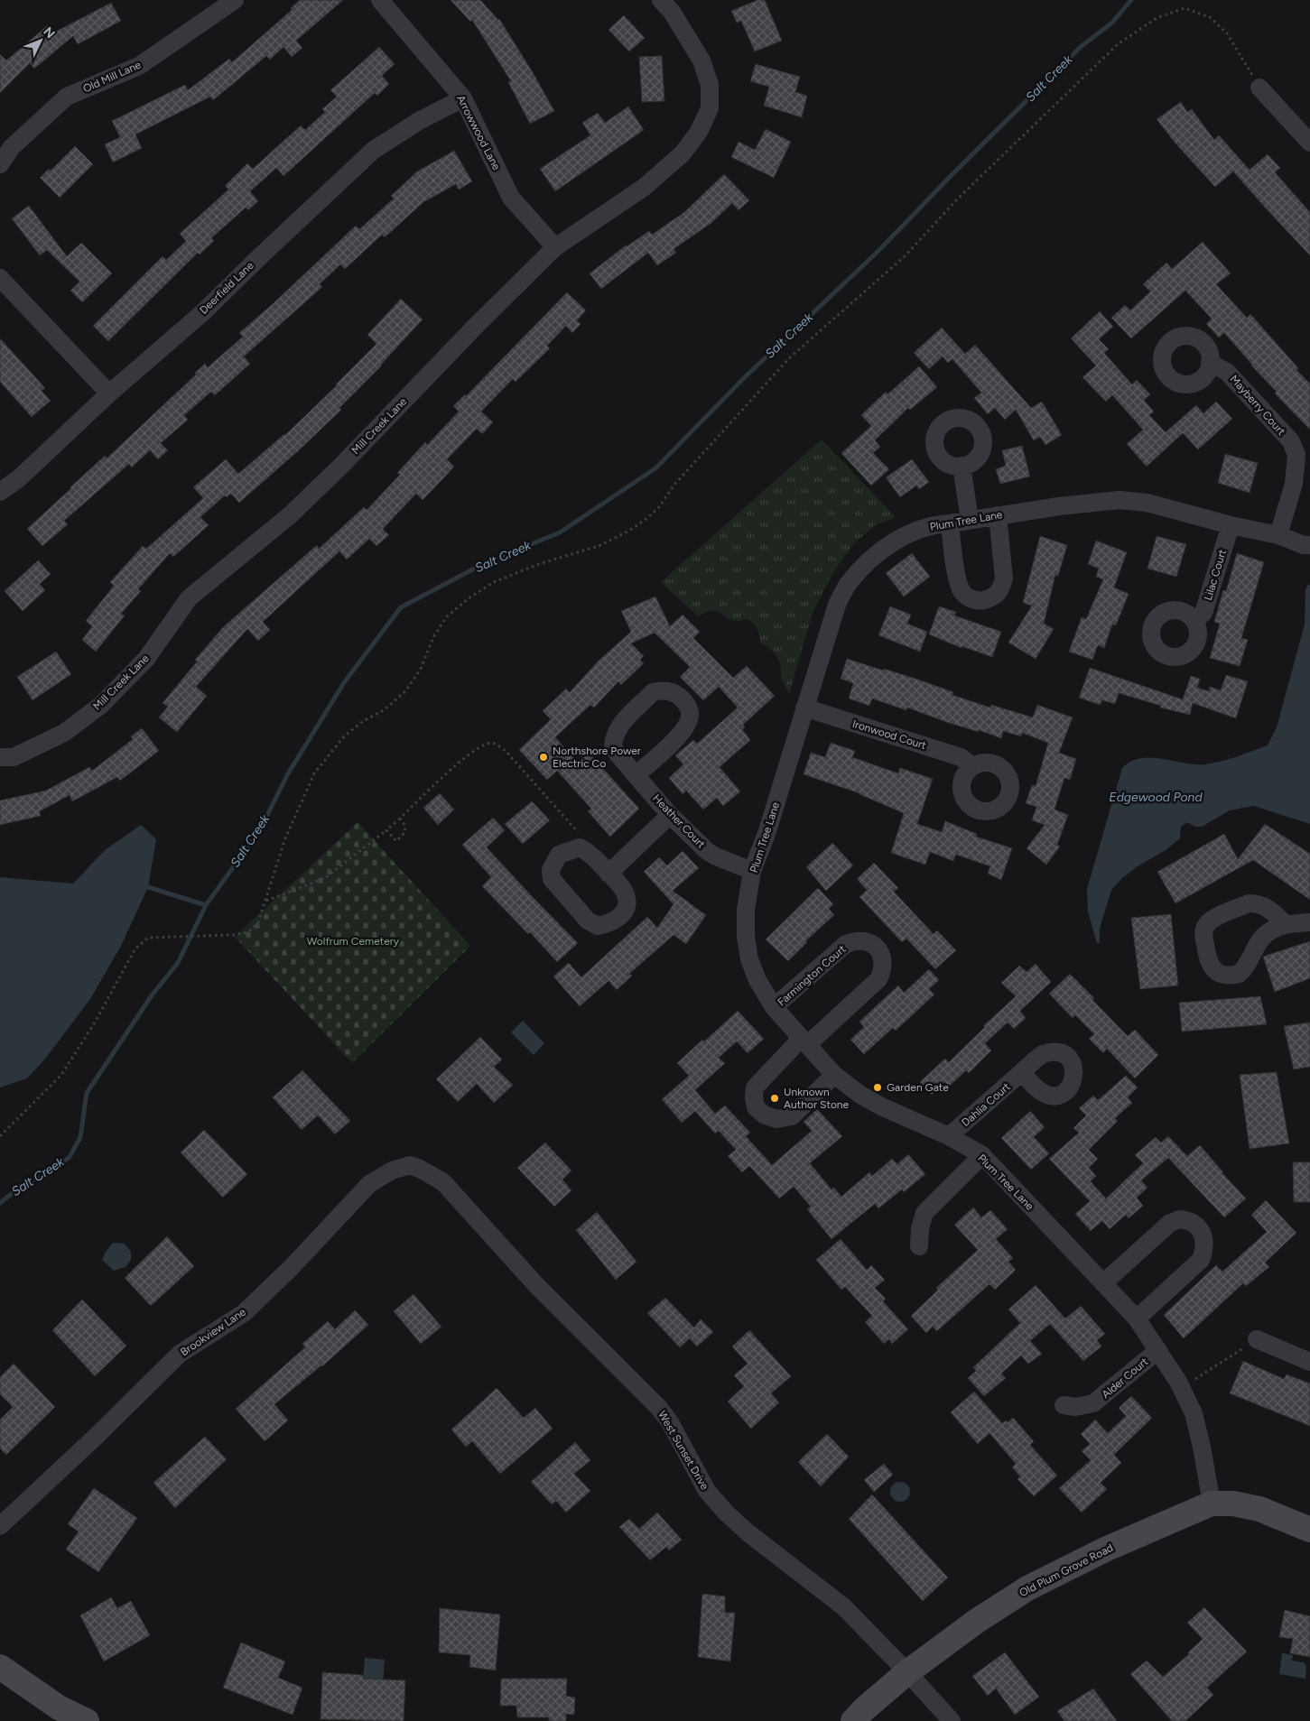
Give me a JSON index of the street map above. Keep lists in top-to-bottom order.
{
  "streets": {
    "street": [
      "Old Mill Lane",
      "Arrowwood Lane",
      "Deerfield Lane",
      "Mayberry Court",
      "Mill Creek Lane",
      "Plum Tree Lane",
      "Lilac Court",
      "Ironwood Court",
      "Heather Court",
      "Farmington Court",
      "Dahlia Court",
      "Brookview Lane",
      "Alder Court",
      "West Sunset Drive",
      "Old Plum Grove Road"
    ]
  },
  "crossings": [
    ["Arrowwood Lane", "Deerfield Lane"],
    ["Arrowwood Lane", "Mill Creek Lane"],
    ["Mayberry Court", "Plum Tree Lane"],
    ["Plum Tree Lane", "Lilac Court"],
    ["Plum Tree Lane", "Ironwood Court"],
    ["Plum Tree Lane", "Heather Court"],
    ["Plum Tree Lane", "Farmington Court"],
    ["Plum Tree Lane", "Dahlia Court"],
    ["Plum Tree Lane", "Alder Court"],
    ["Plum Tree Lane", "Old Plum Grove Road"],
    ["Brookview Lane", "West Sunset Drive"],
    ["West Sunset Drive", "Old Plum Grove Road"]
  ],
  "water": ["Salt Creek", "Edgewood Pond"],
  "parks": ["Wolfrum Cemetery"],
  "places": ["Northshore Power Electric Co", "Garden Gate", "Unknown Author Stone"],
  "north": "top right"
}
